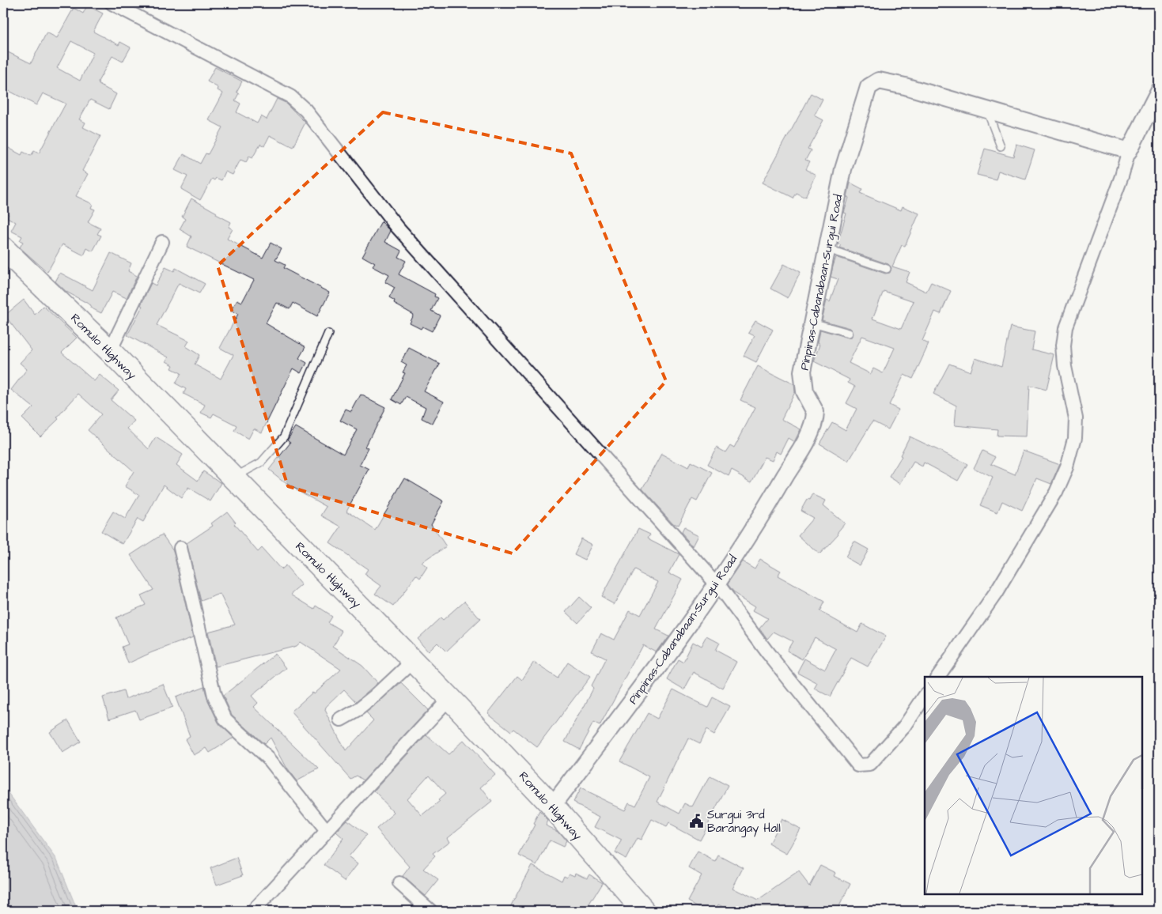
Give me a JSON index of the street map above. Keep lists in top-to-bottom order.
{
  "streets": {
    "highway": ["Romulo Highway"],
    "street": ["Pinpinas-Cabanabaan-Surgui Road"]
  },
  "crossings": [
    ["Pinpinas-Cabanabaan-Surgui Road", "Romulo Highway"]
  ],
  "places": {
    "public building": ["Surgui 3rd Barangay Hall"]
  }
}
